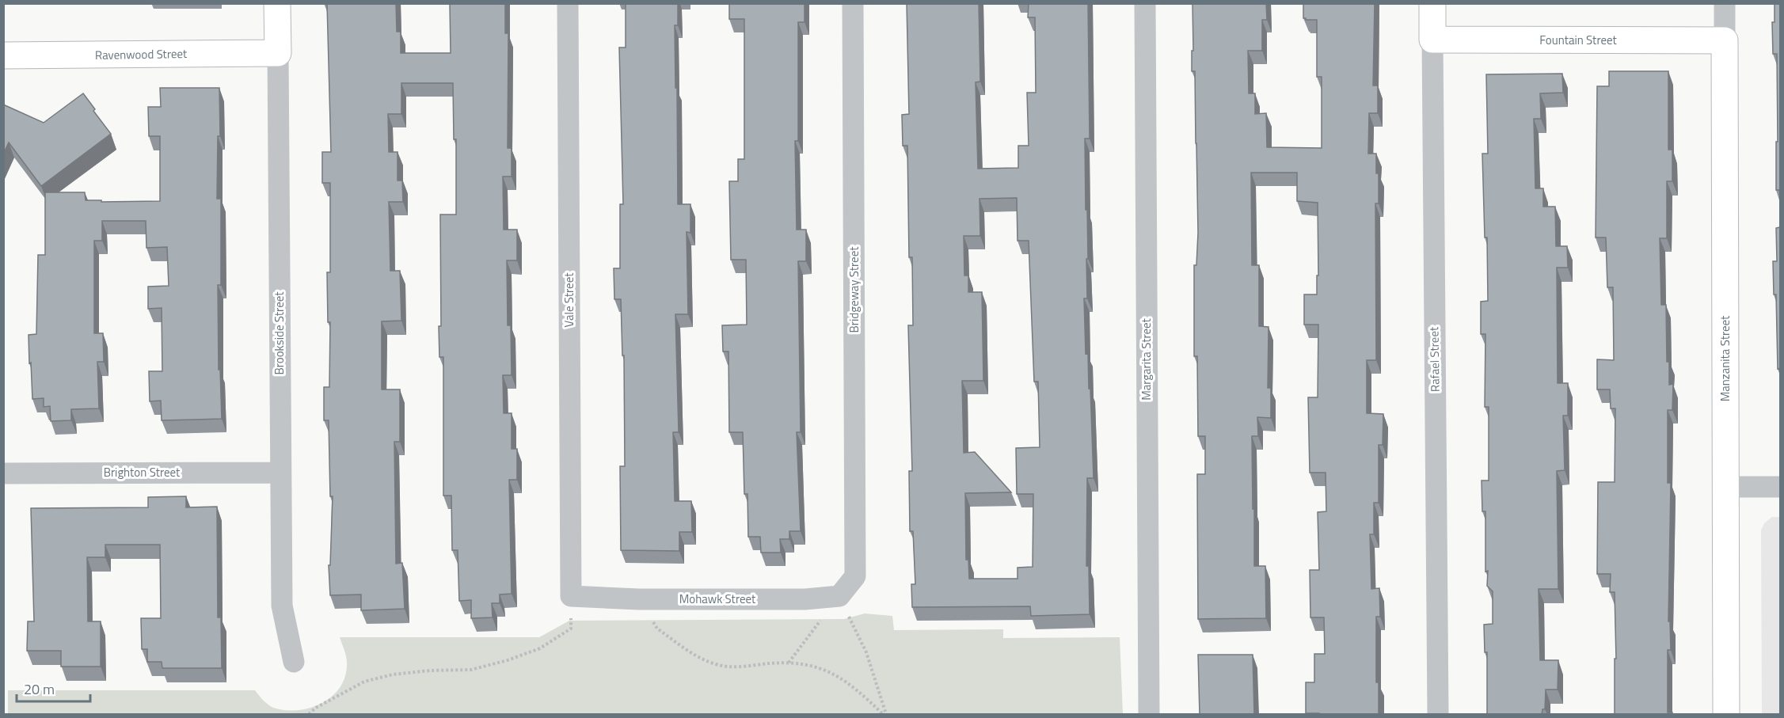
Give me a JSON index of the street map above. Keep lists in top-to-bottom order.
{
  "streets": {
    "street": [
      "Fountain Street",
      "Ravenwood Street",
      "Bridgeway Street",
      "Vale Street",
      "Brookside Street",
      "Manzanita Street",
      "Margarita Street",
      "Rafael Street",
      "Brighton Street",
      "Mohawk Street"
    ]
  },
  "crossings": [
    ["Fountain Street", "Manzanita Street"],
    ["Fountain Street", "Rafael Street"],
    ["Ravenwood Street", "Brookside Street"],
    ["Bridgeway Street", "Mohawk Street"],
    ["Vale Street", "Mohawk Street"],
    ["Brookside Street", "Brighton Street"]
  ],
  "scale_bar": "20 m"
}
